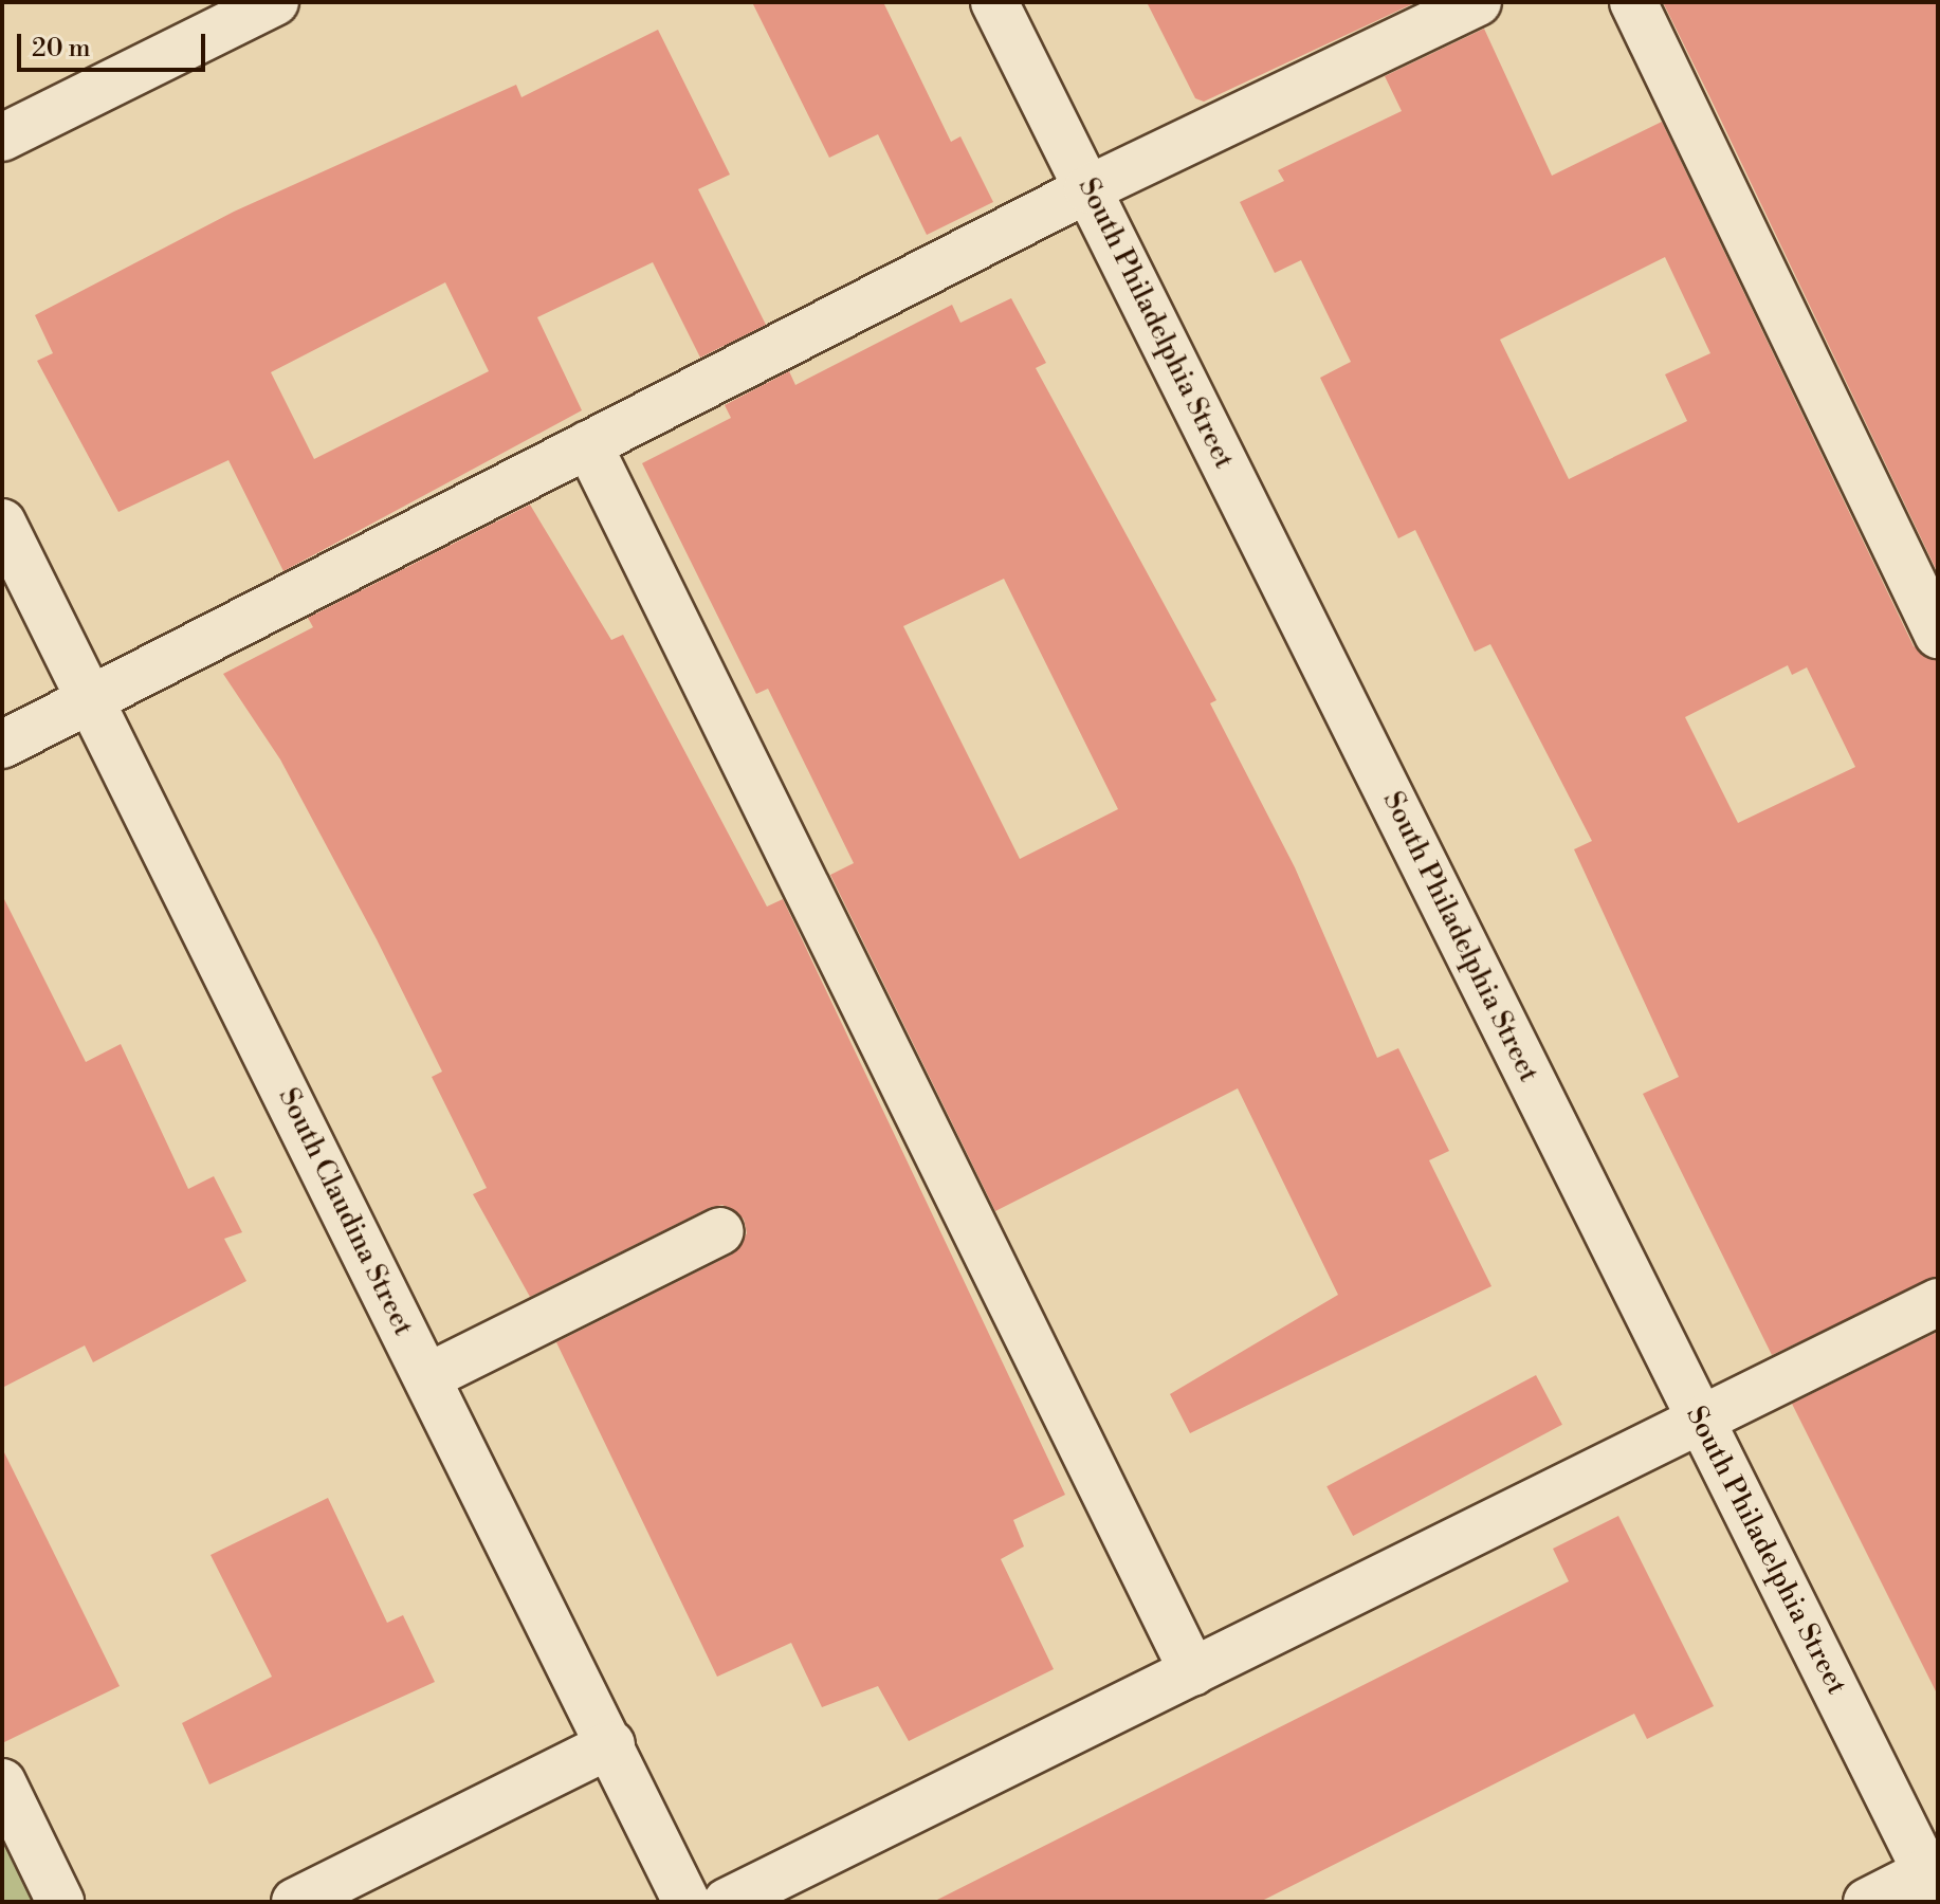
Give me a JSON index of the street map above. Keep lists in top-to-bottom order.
{
  "streets": {
    "street": ["South Philadelphia Street", "South Claudina Street"]
  },
  "scale_bar": "20 m"
}
